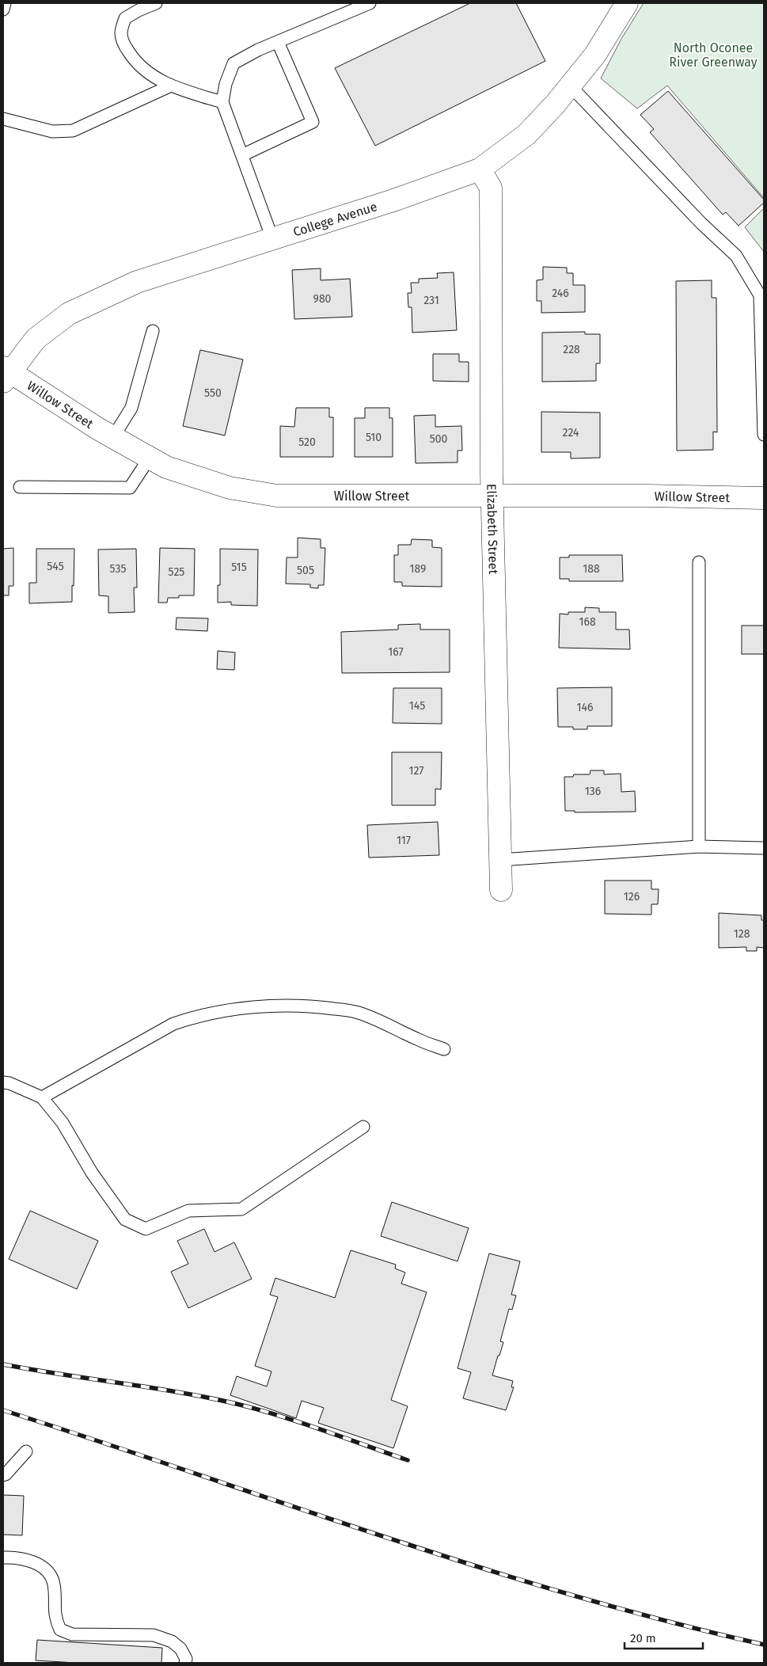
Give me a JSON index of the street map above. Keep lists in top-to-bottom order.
{
  "streets": {
    "street": ["College Avenue", "Willow Street", "Elizabeth Street"]
  },
  "crossings": [
    ["College Avenue", "Willow Street"],
    ["College Avenue", "Elizabeth Street"],
    ["Willow Street", "Elizabeth Street"]
  ],
  "parks": ["North Oconee River Greenway"],
  "house_numbers": [
    "246",
    "980",
    "231",
    "228",
    "550",
    "224",
    "510",
    "500",
    "520",
    "545",
    "515",
    "535",
    "189",
    "188",
    "505",
    "525",
    "168",
    "167",
    "145",
    "146",
    "127",
    "136",
    "117",
    "126",
    "128"
  ],
  "scale_bar": "20 m"
}
